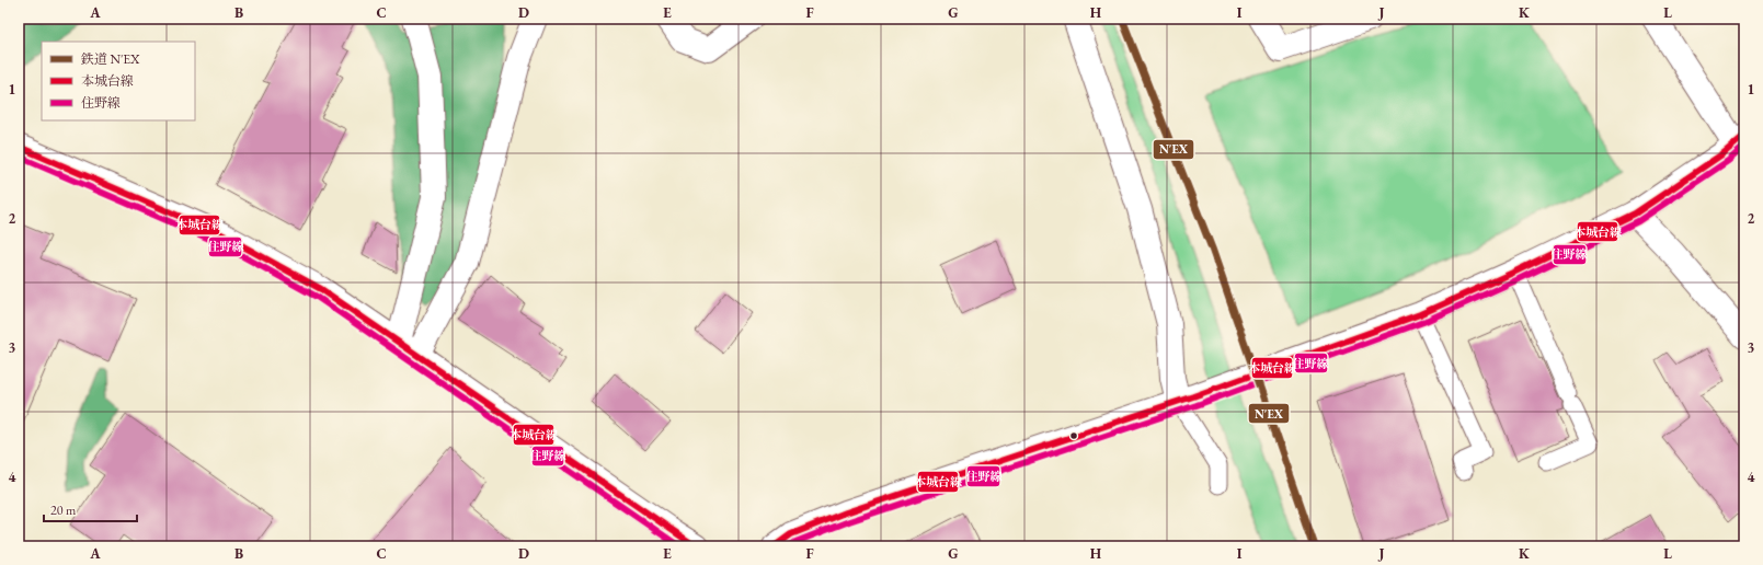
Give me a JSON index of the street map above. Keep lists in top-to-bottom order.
{
  "lines": ["rail line N'EX", "transit line 本城台線", "transit line 住野線"],
  "legend": ["鉄道 N'EX", "本城台線", "住野線"],
  "scale_bar": "20 m",
  "grid": {
    "columns": [
      "A",
      "B",
      "C",
      "D",
      "E",
      "F",
      "G",
      "H",
      "I",
      "J",
      "K",
      "L"
    ],
    "rows": [
      "1",
      "2",
      "3",
      "4"
    ]
  }
}
